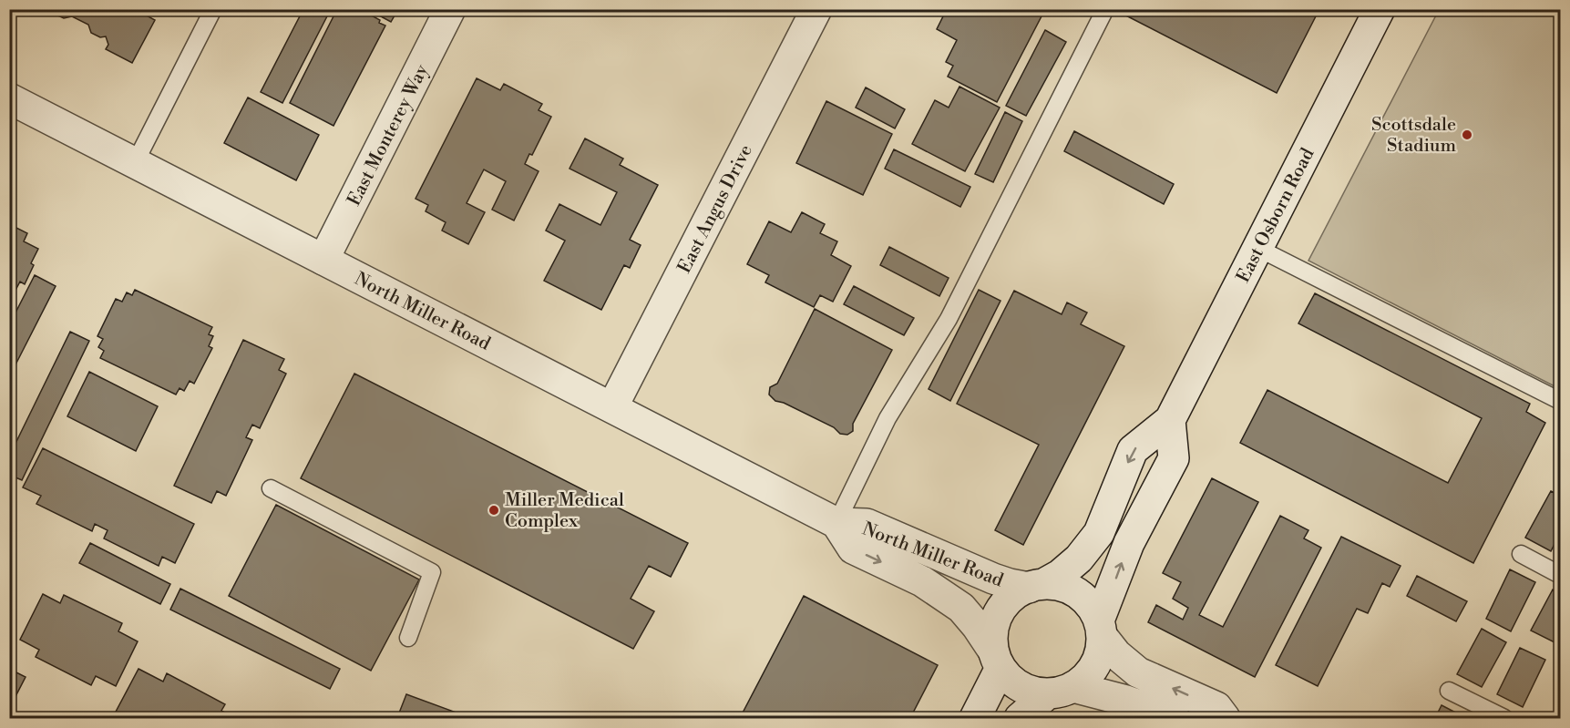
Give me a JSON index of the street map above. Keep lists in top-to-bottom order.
{
  "streets": {
    "street": [
      "East Monterey Way",
      "East Angus Drive",
      "East Osborn Road",
      "North Miller Road"
    ]
  },
  "crossings": [
    ["East Monterey Way", "North Miller Road"],
    ["East Angus Drive", "North Miller Road"],
    ["East Osborn Road", "North Miller Road"]
  ],
  "places": ["Scottsdale Stadium", "Miller Medical Complex"]
}
